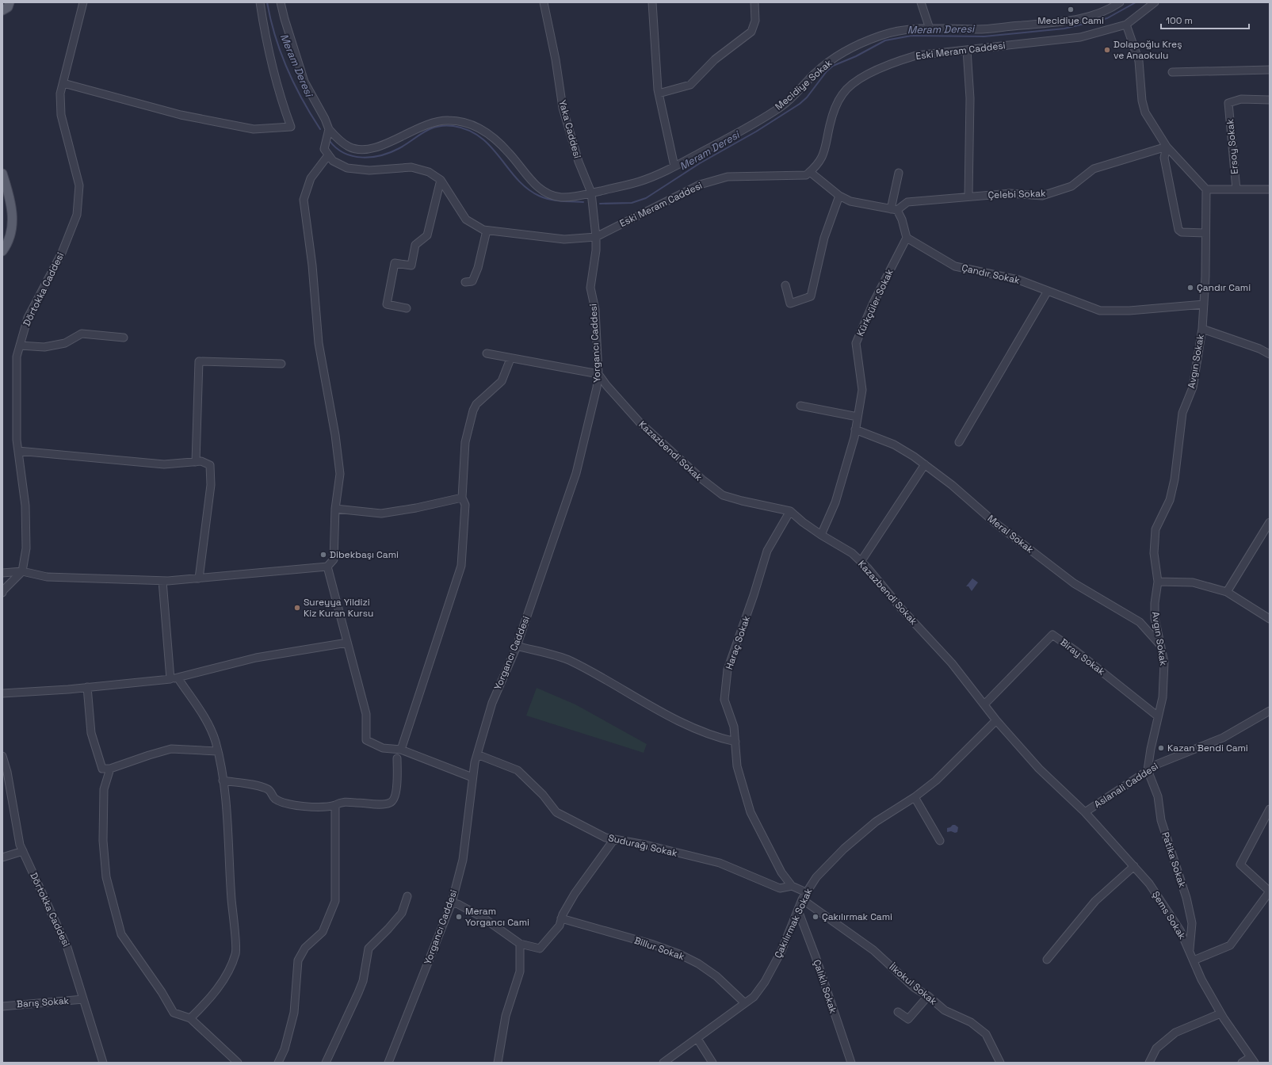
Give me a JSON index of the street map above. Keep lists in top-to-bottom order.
{
  "streets": {
    "street": [
      "Eski Meram Caddesi",
      "Mecidiye Sokak",
      "Yaka Caddesi",
      "Ersoy Sokak",
      "Çelebi Sokak",
      "Çandır Sokak",
      "Dörtokka Caddesi",
      "Kürkçüler Sokak",
      "Yorgancı Caddesi",
      "Avgın Sokak",
      "Kazazbendi Sokak",
      "Meral Sokak",
      "Haraç Sokak",
      "Biray Sokak",
      "Aslanali Caddesi",
      "Sudurağı Sokak",
      "Patika Sokak",
      "Şems Sokak",
      "Çakılırmak Sokak",
      "Billur Sokak",
      "İlkokul Sokak",
      "Çalıklı Sokak",
      "Barış Sokak"
    ]
  },
  "crossings": [
    ["Eski Meram Caddesi", "Yaka Caddesi"],
    ["Eski Meram Caddesi", "Yorgancı Caddesi"],
    ["Mecidiye Sokak", "Yaka Caddesi"],
    ["Yaka Caddesi", "Yorgancı Caddesi"],
    ["Çandır Sokak", "Kürkçüler Sokak"],
    ["Çandır Sokak", "Avgın Sokak"],
    ["Dörtokka Caddesi", "Barış Sokak"],
    ["Kürkçüler Sokak", "Kazazbendi Sokak"],
    ["Kürkçüler Sokak", "Meral Sokak"],
    ["Yorgancı Caddesi", "Kazazbendi Sokak"],
    ["Yorgancı Caddesi", "Sudurağı Sokak"],
    ["Avgın Sokak", "Meral Sokak"],
    ["Avgın Sokak", "Biray Sokak"],
    ["Avgın Sokak", "Aslanali Caddesi"],
    ["Avgın Sokak", "Patika Sokak"],
    ["Kazazbendi Sokak", "Haraç Sokak"],
    ["Kazazbendi Sokak", "Biray Sokak"],
    ["Kazazbendi Sokak", "Aslanali Caddesi"],
    ["Kazazbendi Sokak", "Şems Sokak"],
    ["Kazazbendi Sokak", "Çakılırmak Sokak"],
    ["Haraç Sokak", "Sudurağı Sokak"],
    ["Haraç Sokak", "Çakılırmak Sokak"],
    ["Aslanali Caddesi", "Patika Sokak"],
    ["Aslanali Caddesi", "Şems Sokak"],
    ["Patika Sokak", "Şems Sokak"],
    ["Çakılırmak Sokak", "Billur Sokak"],
    ["Çakılırmak Sokak", "İlkokul Sokak"],
    ["Çakılırmak Sokak", "Çalıklı Sokak"]
  ],
  "water": ["Meram Deresi"],
  "places": [
    "Mecidiye Cami",
    "Dolapoğlu Kreş ve Anaokulu",
    "Çandır Cami",
    "Dibekbaşı Cami",
    "Sureyya Yildizi Kiz Kuran Kursu",
    "Kazan Bendi Cami",
    "Meram Yorgancı Cami",
    "Çakılırmak Cami"
  ],
  "scale_bar": "100 m"
}
